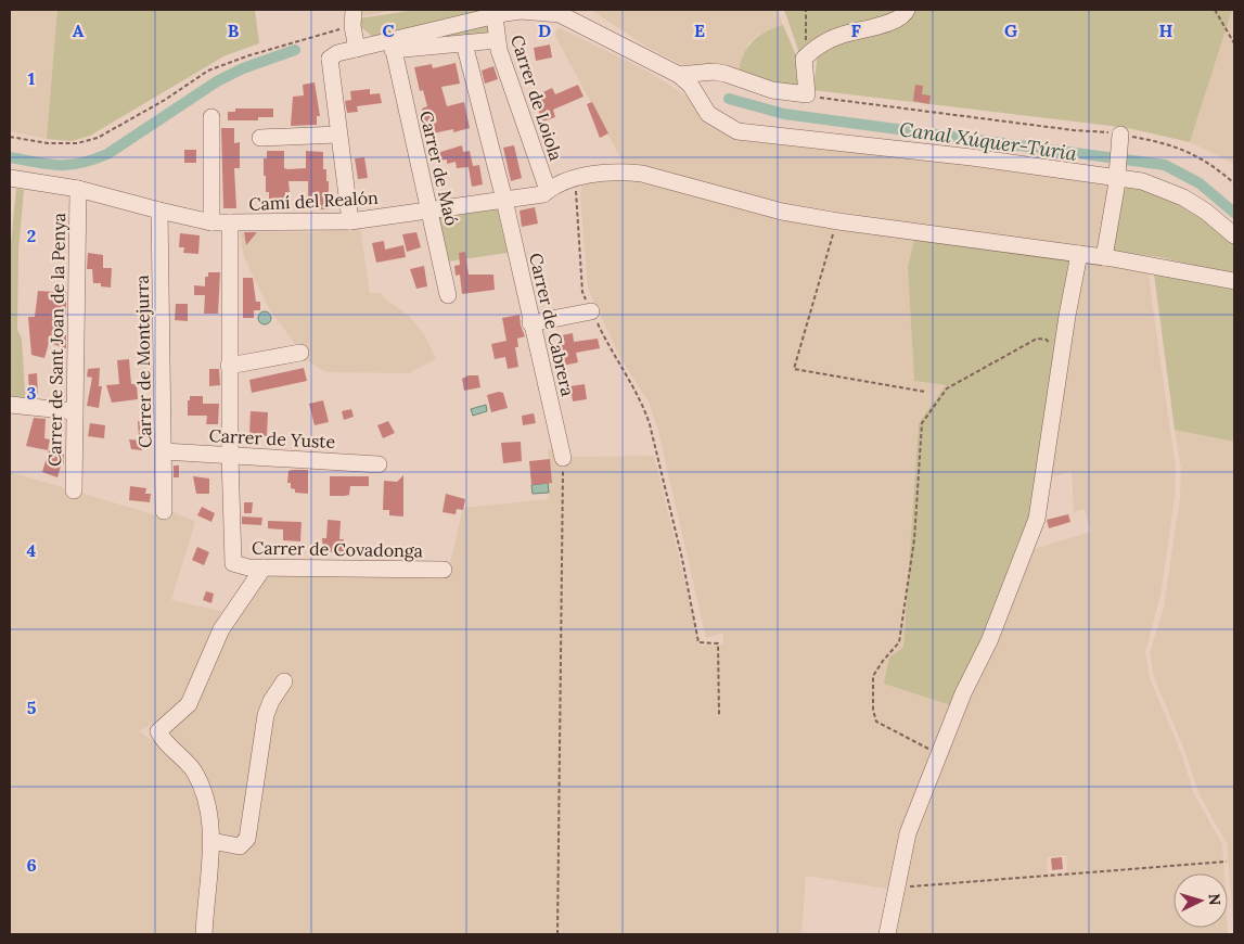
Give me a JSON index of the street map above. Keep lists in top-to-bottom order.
{
  "streets": {
    "street": [
      "Carrer de Loiola",
      "Carrer de Maó",
      "Camí del Realón",
      "Carrer de Cabrera",
      "Carrer de Sant Joan de la Penya",
      "Carrer de Montejurra",
      "Carrer de Yuste",
      "Carrer de Covadonga"
    ]
  },
  "crossings": [
    ["Carrer de Loiola", "Camí del Realón"],
    ["Carrer de Maó", "Camí del Realón"],
    ["Camí del Realón", "Carrer de Cabrera"],
    ["Camí del Realón", "Carrer de Sant Joan de la Penya"],
    ["Camí del Realón", "Carrer de Montejurra"],
    ["Camí del Realón", "Carrer de Covadonga"],
    ["Carrer de Montejurra", "Carrer de Yuste"],
    ["Carrer de Yuste", "Carrer de Covadonga"]
  ],
  "water": ["Canal Xúquer-Túria"],
  "north": "right",
  "grid": {
    "columns": [
      "A",
      "B",
      "C",
      "D",
      "E",
      "F",
      "G",
      "H"
    ],
    "rows": [
      "1",
      "2",
      "3",
      "4",
      "5",
      "6"
    ]
  }
}
